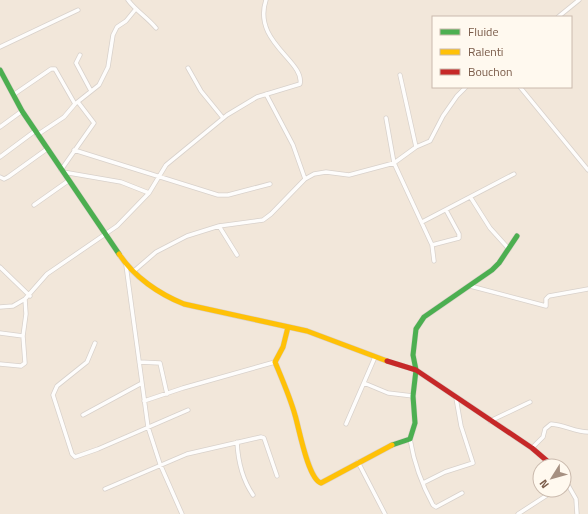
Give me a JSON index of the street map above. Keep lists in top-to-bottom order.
{
  "legend": ["Fluide", "Ralenti", "Bouchon"],
  "north": "bottom left"
}
